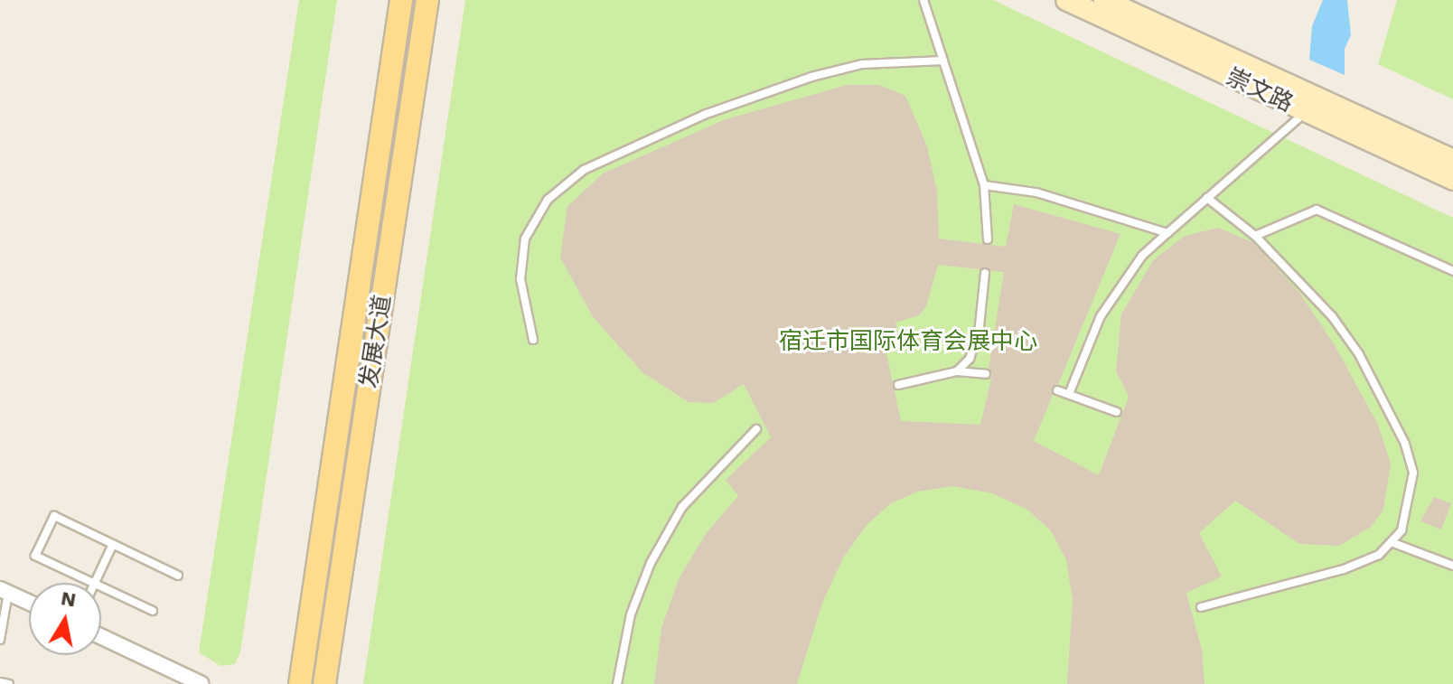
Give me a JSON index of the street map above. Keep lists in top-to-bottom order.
{
  "streets": {
    "main road": ["发展大道"],
    "street": ["崇文路"]
  },
  "parks": ["宿迁市国际体育会展中心"],
  "north": "top"
}
